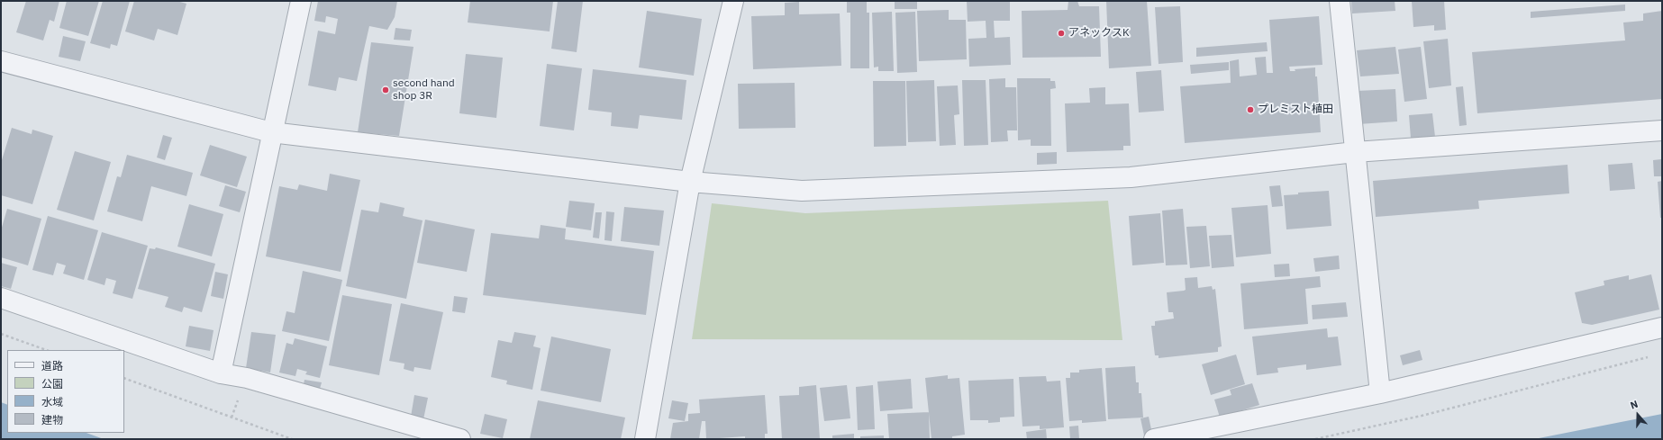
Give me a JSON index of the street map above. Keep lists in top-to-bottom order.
{
  "places": ["アネックスK", "second hand shop 3R", "プレミスト植田"],
  "legend": [
    "道路",
    "公園",
    "水域",
    "建物"
  ],
  "north": "top"
}
